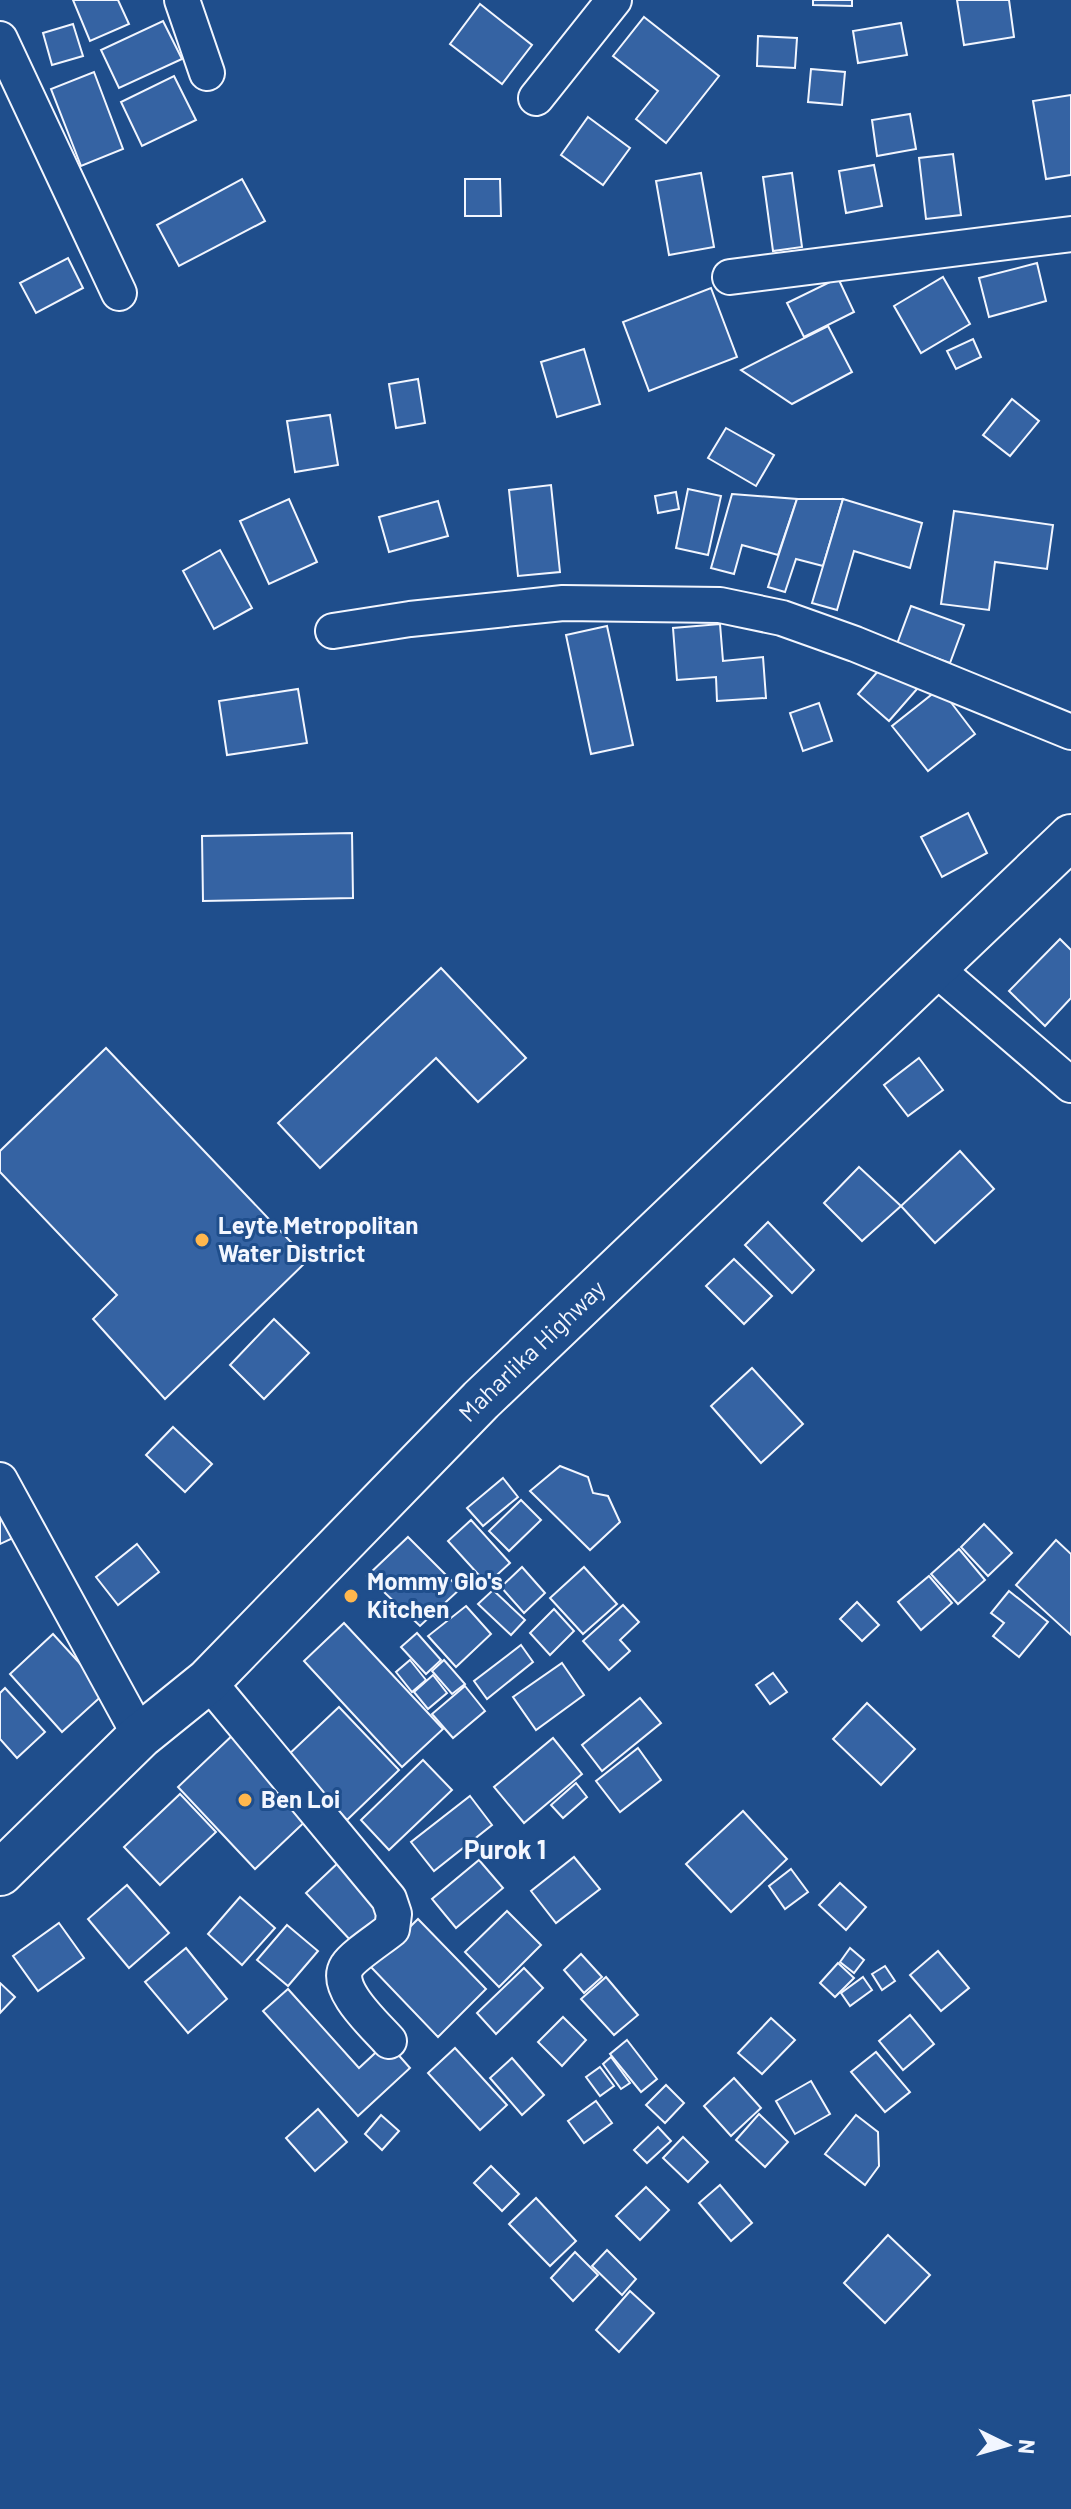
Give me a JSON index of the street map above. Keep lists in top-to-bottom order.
{
  "streets": {
    "main road": ["Maharlika Highway"]
  },
  "districts": ["Purok 1"],
  "places": ["Leyte Metropolitan Water District", "Mommy Glo's Kitchen", "Ben Loi"],
  "north": "right"
}
